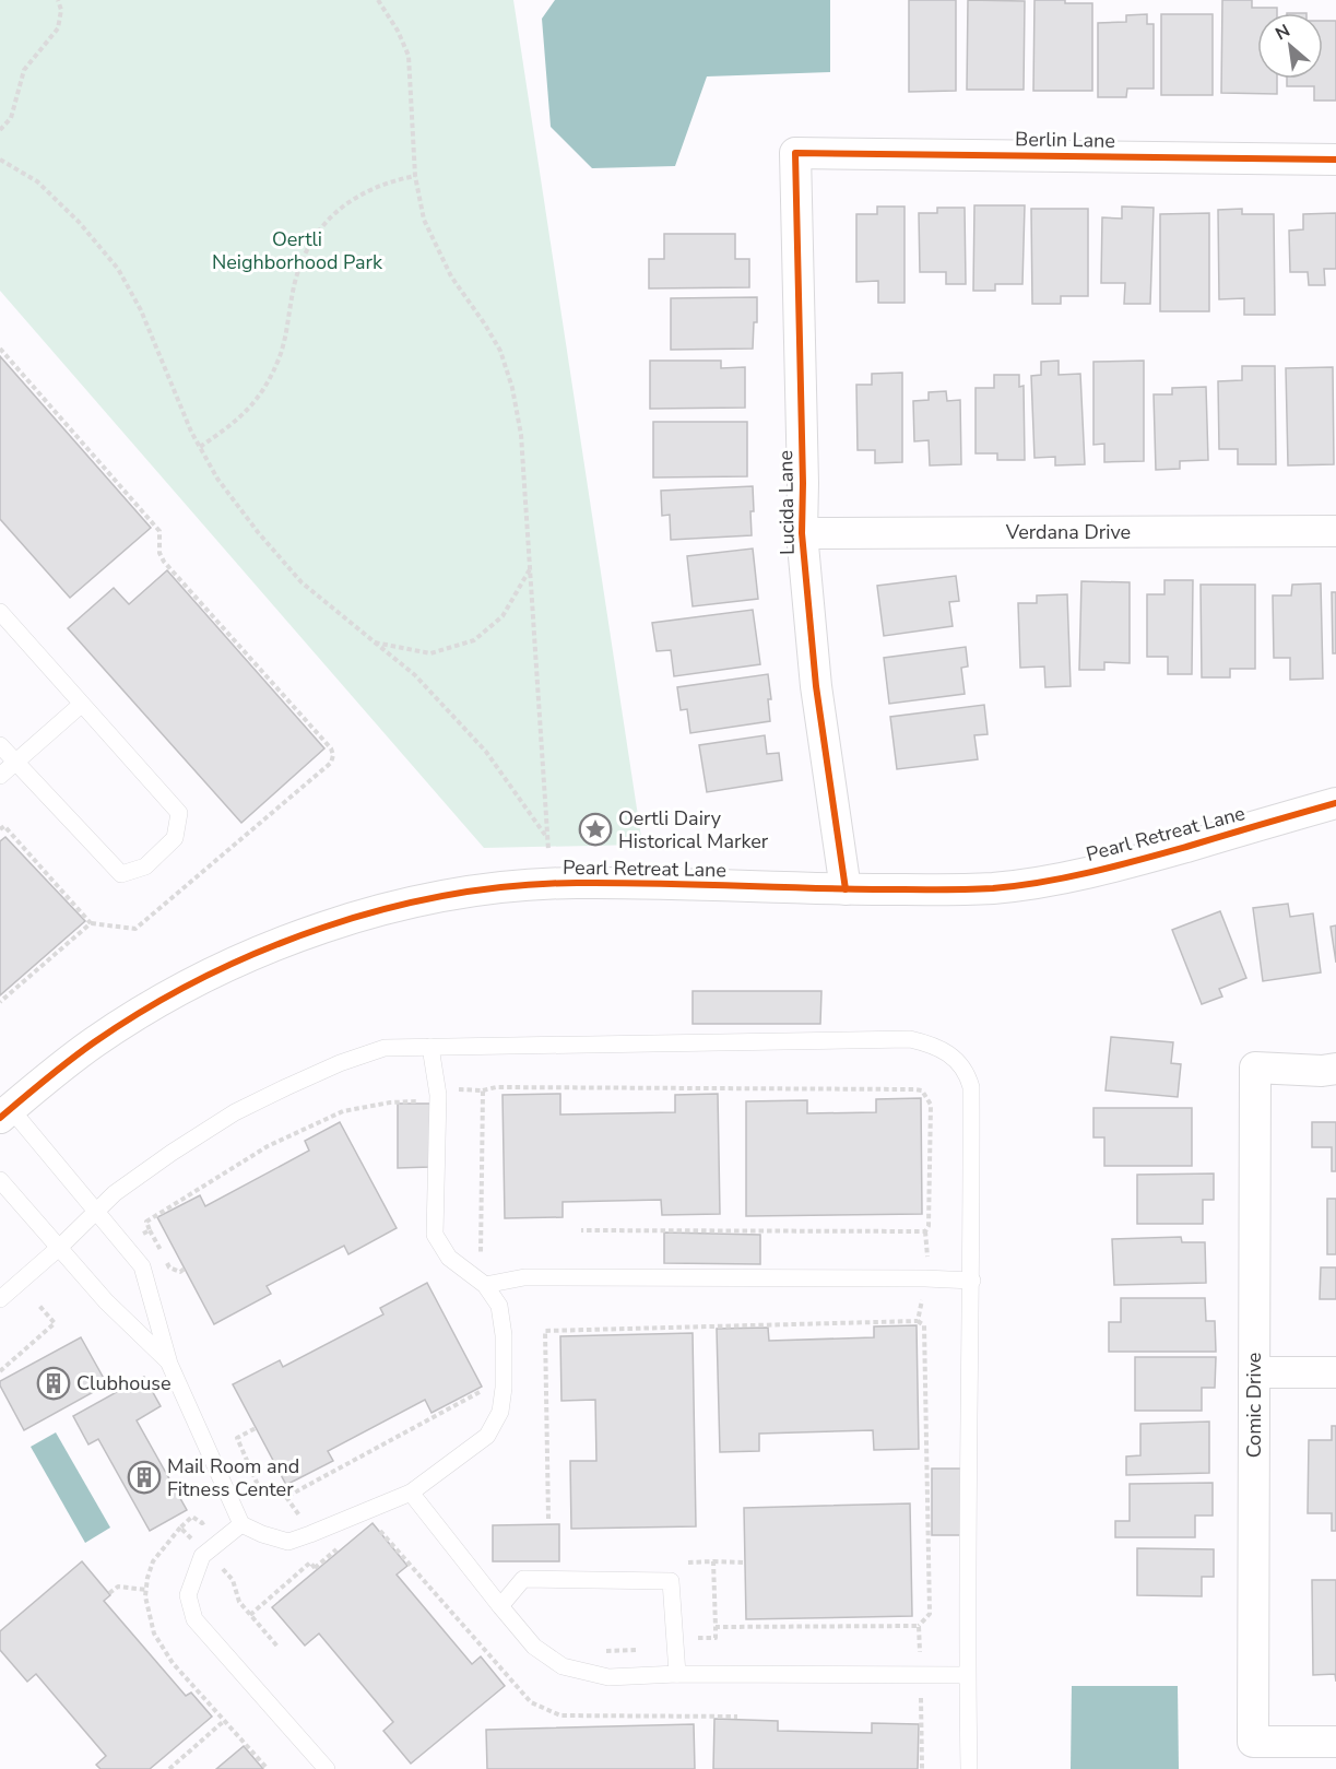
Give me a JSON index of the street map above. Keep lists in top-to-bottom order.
{
  "streets": {
    "street": [
      "Berlin Lane",
      "Lucida Lane",
      "Verdana Drive",
      "Pearl Retreat Lane",
      "Comic Drive"
    ]
  },
  "crossings": [
    ["Berlin Lane", "Lucida Lane"],
    ["Lucida Lane", "Verdana Drive"],
    ["Lucida Lane", "Pearl Retreat Lane"]
  ],
  "parks": ["Oertli Neighborhood Park"],
  "places": {
    "place": ["Oertli Dairy Historical Marker"],
    "building": ["Clubhouse", "Mail Room and Fitness Center"]
  },
  "north": "top left"
}
